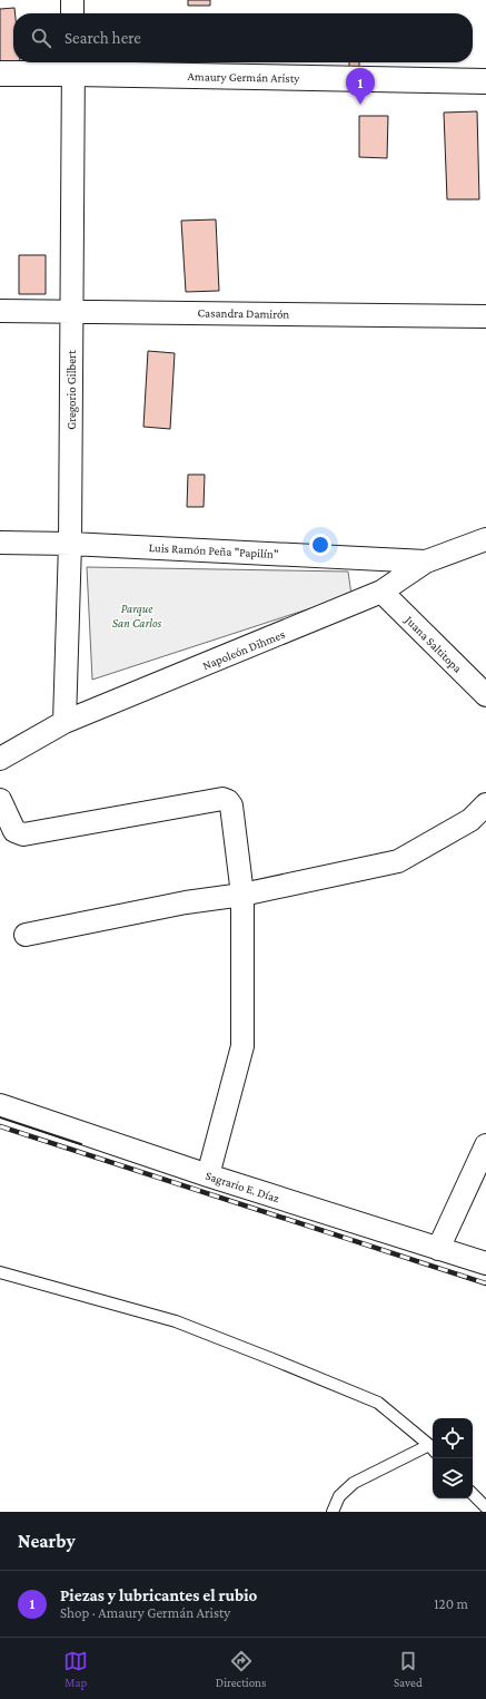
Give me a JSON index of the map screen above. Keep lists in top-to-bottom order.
{
  "streets": {
    "street": [
      "Amaury Germán Aristy",
      "Casandra Damirón",
      "Gregorio Gilbert",
      "Luis Ramón Peña \"Papilín\"",
      "Juana Saltitopa",
      "Napoleón Dihmes",
      "Sagrario E. Díaz"
    ]
  },
  "crossings": [
    ["Amaury Germán Aristy", "Gregorio Gilbert"],
    ["Casandra Damirón", "Gregorio Gilbert"],
    ["Gregorio Gilbert", "Luis Ramón Peña \"Papilín\""],
    ["Gregorio Gilbert", "Napoleón Dihmes"],
    ["Luis Ramón Peña \"Papilín\"", "Napoleón Dihmes"],
    ["Juana Saltitopa", "Napoleón Dihmes"]
  ],
  "parks": ["Parque San Carlos"],
  "page": {
    "search": "Search here",
    "pins": "1",
    "heading": "Nearby",
    "list": [
      {
        "mark": "1",
        "name": "Piezas y lubricantes el rubio",
        "note": "Shop · Amaury Germán Aristy",
        "value": "120 m"
      }
    ],
    "nav": ["Map", "Directions", "Saved"]
  }
}
